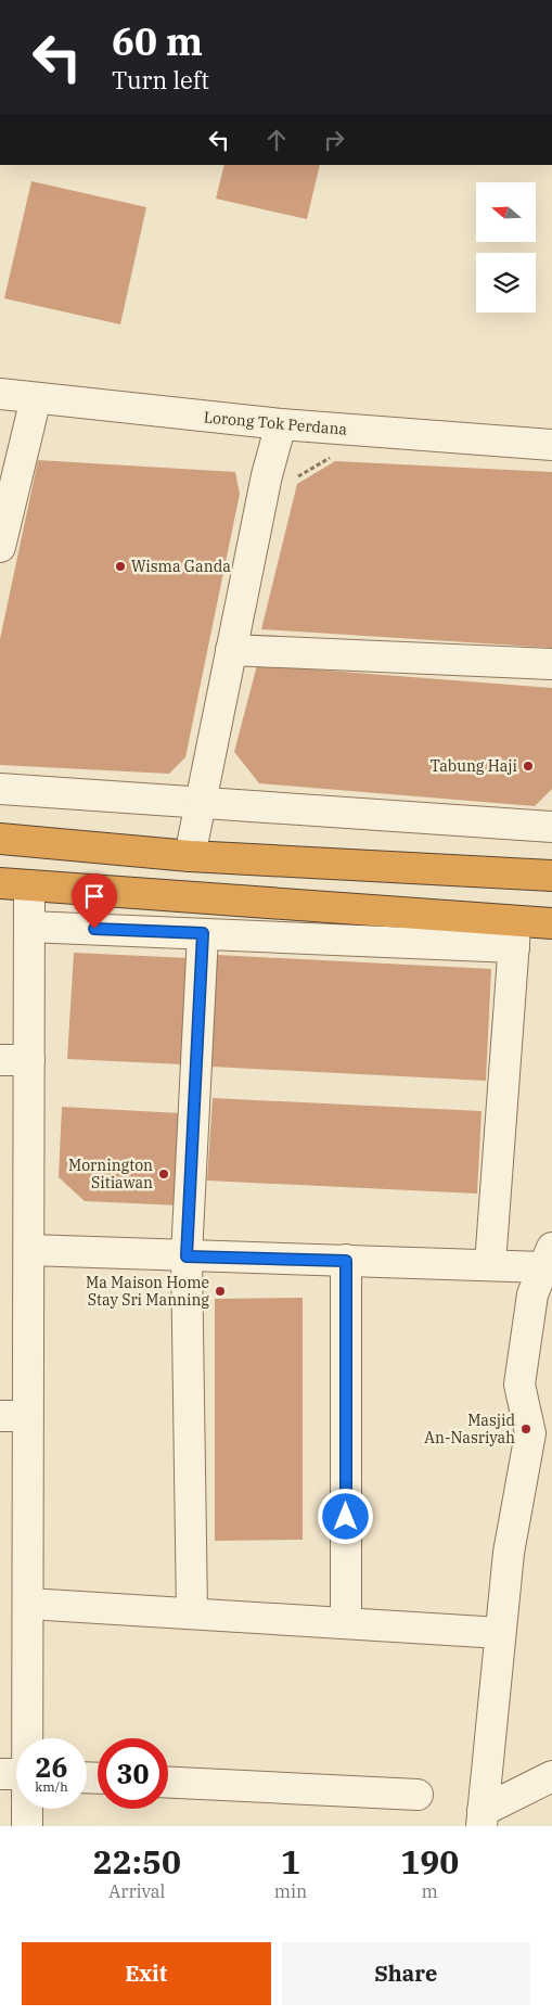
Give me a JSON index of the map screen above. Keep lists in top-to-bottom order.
{
  "streets": {
    "street": ["Lorong Tok Perdana"]
  },
  "places": [
    "Wisma Ganda",
    "Tabung Haji",
    "Mornington Sitiawan",
    "Ma Maison Home Stay Sri Manning",
    "Masjid An-Nasriyah"
  ],
  "north": "left",
  "page": {
    "turn": ["60 m", "Turn left"],
    "speed": "26 km/h",
    "limit": "30",
    "eta": [
      "22:50",
      "Arrival",
      "1",
      "min",
      "190",
      "m"
    ],
    "buttons": ["Exit", "Share"]
  }
}
